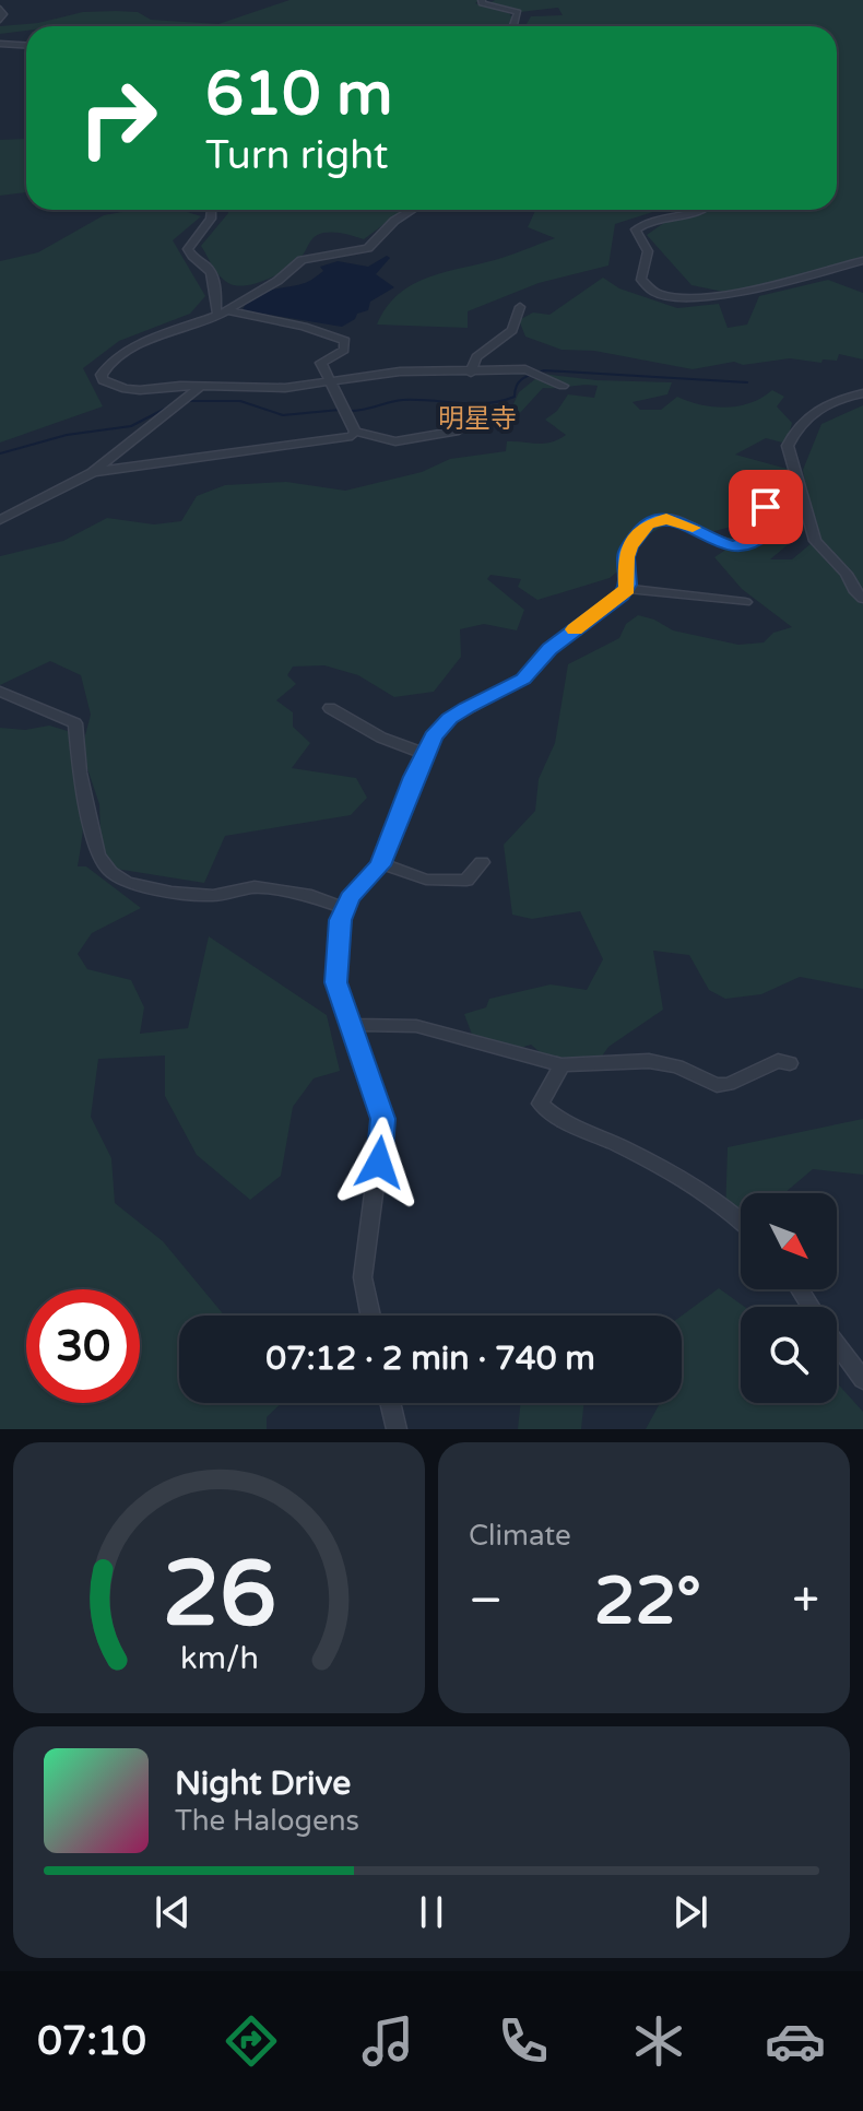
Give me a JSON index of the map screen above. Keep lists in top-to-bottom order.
{
  "districts": ["明星寺"],
  "north": "bottom right",
  "page": {
    "turn": ["610 m", "Turn right"],
    "limit": "30",
    "trip": "07:12 · 2 min · 740 m",
    "tile": "Climate",
    "heat": ["−", "22°", "+"],
    "song": ["Night Drive", "The Halogens"],
    "tabs": "07:10",
    "gauge": ["26", "km/h"]
  }
}
